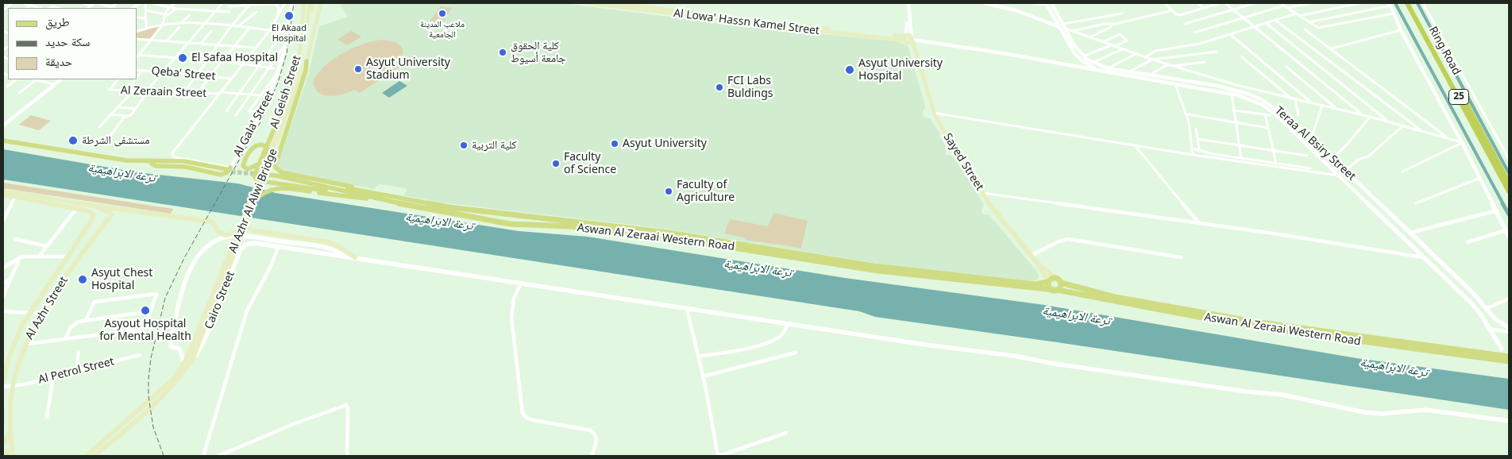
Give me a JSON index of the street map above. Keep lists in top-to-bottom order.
{
  "streets": {
    "highway": ["Ring Road", "25"],
    "main road": [
      "Al Lowa' Hassn Kamel Street",
      "Al Geish Street",
      "Sayed Street",
      "Al Azhr Al Alwi Bridge",
      "Aswan Al Zeraai Western Road",
      "Cairo Street",
      "Al Azhr Street"
    ],
    "street": [
      "Qeba' Street",
      "Al Zeraain Street",
      "Al Gala' Street",
      "Teraa Al Bsiry Street",
      "Al Petrol Street"
    ]
  },
  "crossings": [
    ["Al Lowa' Hassn Kamel Street", "Sayed Street"],
    ["Qeba' Street", "Al Gala' Street"],
    ["Al Zeraain Street", "Al Gala' Street"],
    ["Al Geish Street", "Al Azhr Al Alwi Bridge"],
    ["Al Geish Street", "Aswan Al Zeraai Western Road"],
    ["Sayed Street", "Aswan Al Zeraai Western Road"],
    ["Al Azhr Al Alwi Bridge", "Cairo Street"],
    ["Al Azhr Street", "Al Petrol Street"]
  ],
  "water": ["ترعة الابراهيمية"],
  "places": [
    "ملاعب المدينة الجامعية",
    "El Akaad Hospital",
    "كلية الحقوق جامعة أسيوط",
    "El Safaa Hospital",
    "Asyut University Stadium",
    "Asyut University Hospital",
    "FCI Labs Buldings",
    "مستشفى الشرطة",
    "Asyut University",
    "كلية التربية",
    "Faculty of Science",
    "Faculty of Agriculture",
    "Asyut Chest Hospital",
    "Asyout Hospital for Mental Health"
  ],
  "legend": ["طريق", "سكة حديد", "حديقة"]
}
